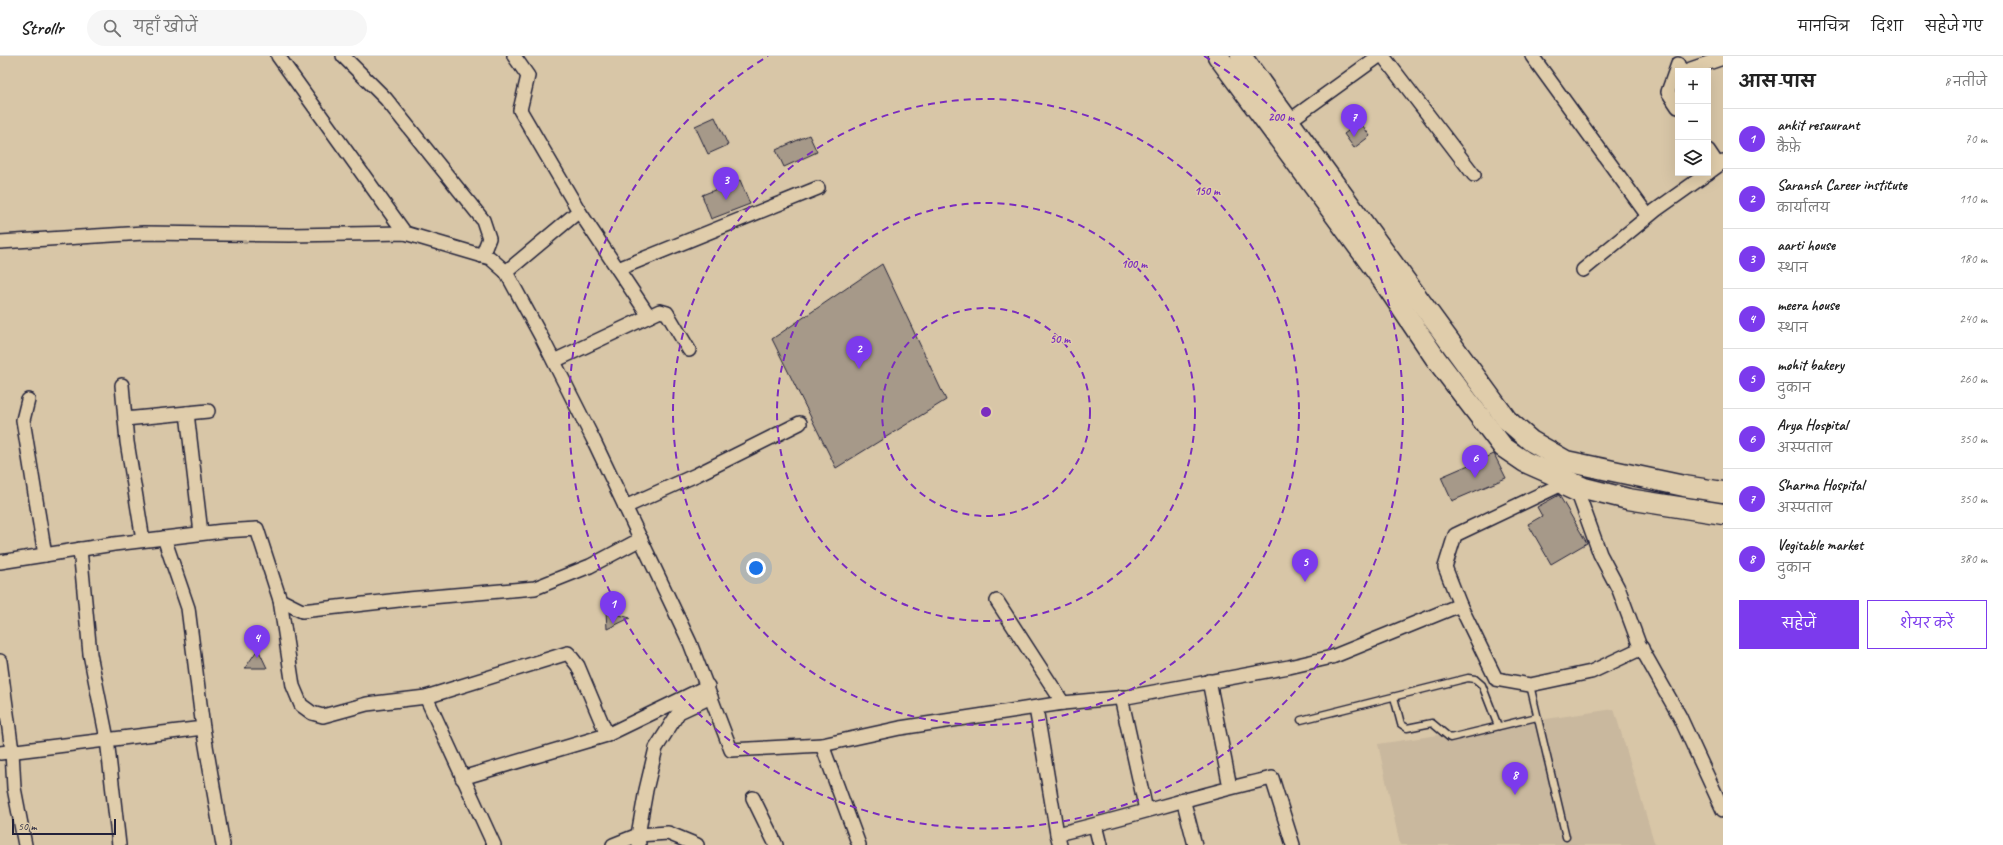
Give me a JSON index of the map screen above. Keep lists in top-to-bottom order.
{
  "scale_bar": "50 m",
  "page": {
    "header": "Strollr",
    "search": "यहाँ खोजें",
    "nav": ["मानचित्र", "दिशा", "सहेजे गए"],
    "heading": ["आस-पास", "8 नतीजे"],
    "map_buttons": ["+", "−"],
    "pins": [
      "7",
      "3",
      "2",
      "6",
      "5",
      "1",
      "4",
      "8"
    ],
    "list": [
      {
        "mark": "1",
        "name": "ankit resaurant",
        "note": "कैफ़े",
        "value": "70 m"
      },
      {
        "mark": "2",
        "name": "Saransh Career institute",
        "note": "कार्यालय",
        "value": "110 m"
      },
      {
        "mark": "3",
        "name": "aarti house",
        "note": "स्थान",
        "value": "180 m"
      },
      {
        "mark": "4",
        "name": "meera house",
        "note": "स्थान",
        "value": "240 m"
      },
      {
        "mark": "5",
        "name": "mohit bakery",
        "note": "दुकान",
        "value": "260 m"
      },
      {
        "mark": "6",
        "name": "Arya Hospital",
        "note": "अस्पताल",
        "value": "350 m"
      },
      {
        "mark": "7",
        "name": "Sharma Hospital",
        "note": "अस्पताल",
        "value": "350 m"
      },
      {
        "mark": "8",
        "name": "Vegitable market",
        "note": "दुकान",
        "value": "380 m"
      }
    ],
    "buttons": ["सहेजें", "शेयर करें"],
    "scale": "50 m"
  },
  "rings": [
    "200 m",
    "150 m",
    "100 m",
    "50 m"
  ]
}
